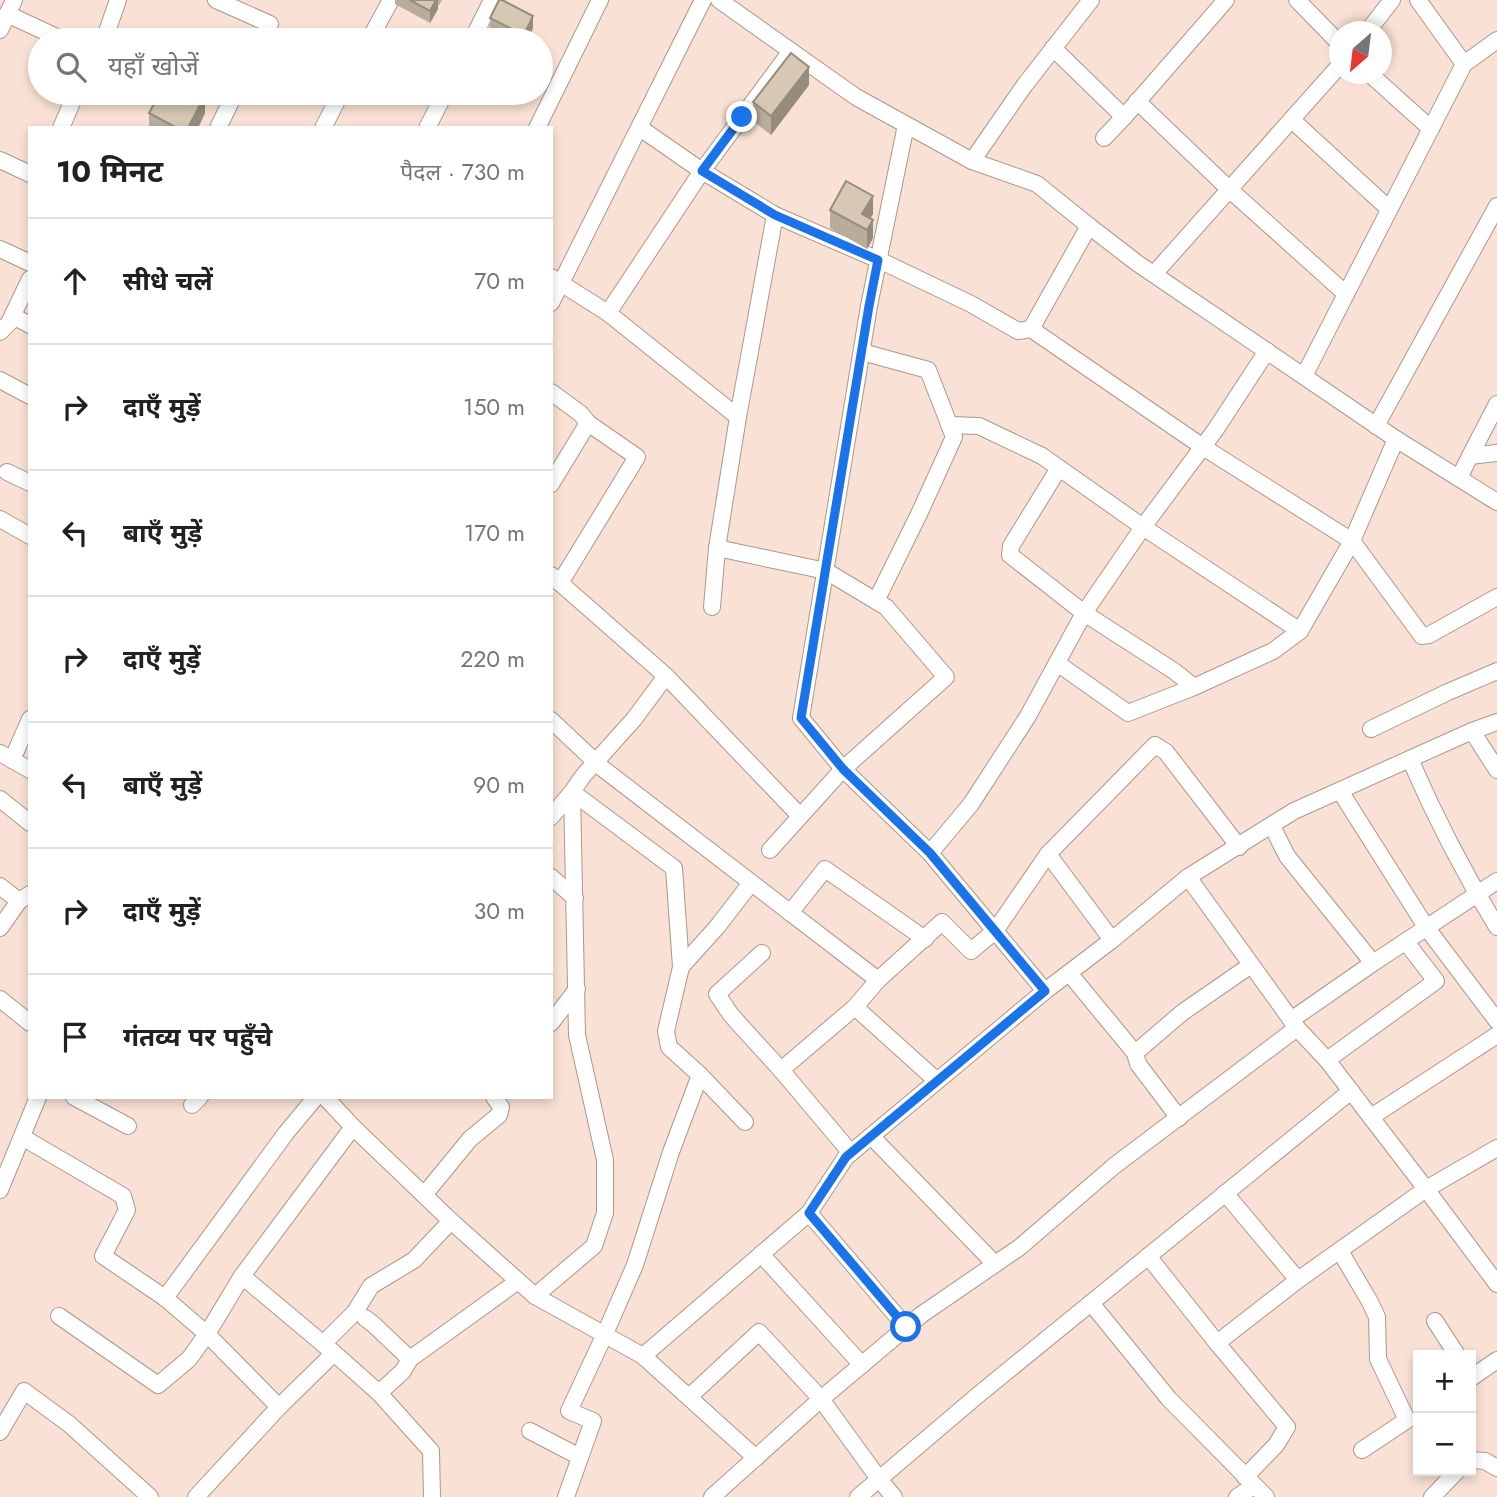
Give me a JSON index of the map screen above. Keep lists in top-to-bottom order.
{
  "north": "bottom left",
  "page": {
    "search": "यहाँ खोजें",
    "heading": ["10 मिनट", "पैदल · 730 m"],
    "list": [
      ["सीधे चलें", "70 m"],
      ["दाएँ मुड़ें", "150 m"],
      ["बाएँ मुड़ें", "170 m"],
      ["दाएँ मुड़ें", "220 m"],
      ["बाएँ मुड़ें", "90 m"],
      ["दाएँ मुड़ें", "30 m"],
      "गंतव्य पर पहुँचे"
    ],
    "map_buttons": ["+", "−"]
  }
}
